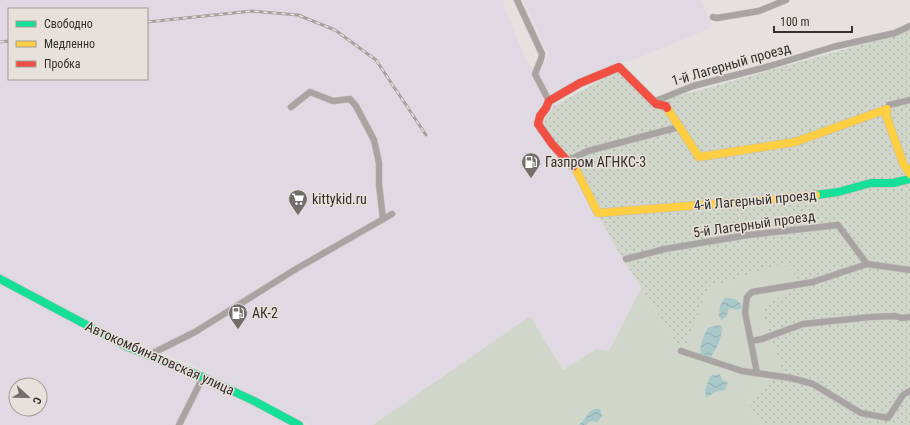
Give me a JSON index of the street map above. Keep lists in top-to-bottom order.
{
  "streets": {
    "street": [
      "1-й Лагерный проезд",
      "4-й Лагерный проезд",
      "5-й Лагерный проезд",
      "Автокомбинатовская улица"
    ]
  },
  "places": {
    "fuel station": ["Газпром АГНКС-3", "АК-2"],
    "supermarket": ["kittykid.ru"]
  },
  "legend": ["Свободно", "Медленно", "Пробка"],
  "scale_bar": "100 m",
  "north": "right"
}
